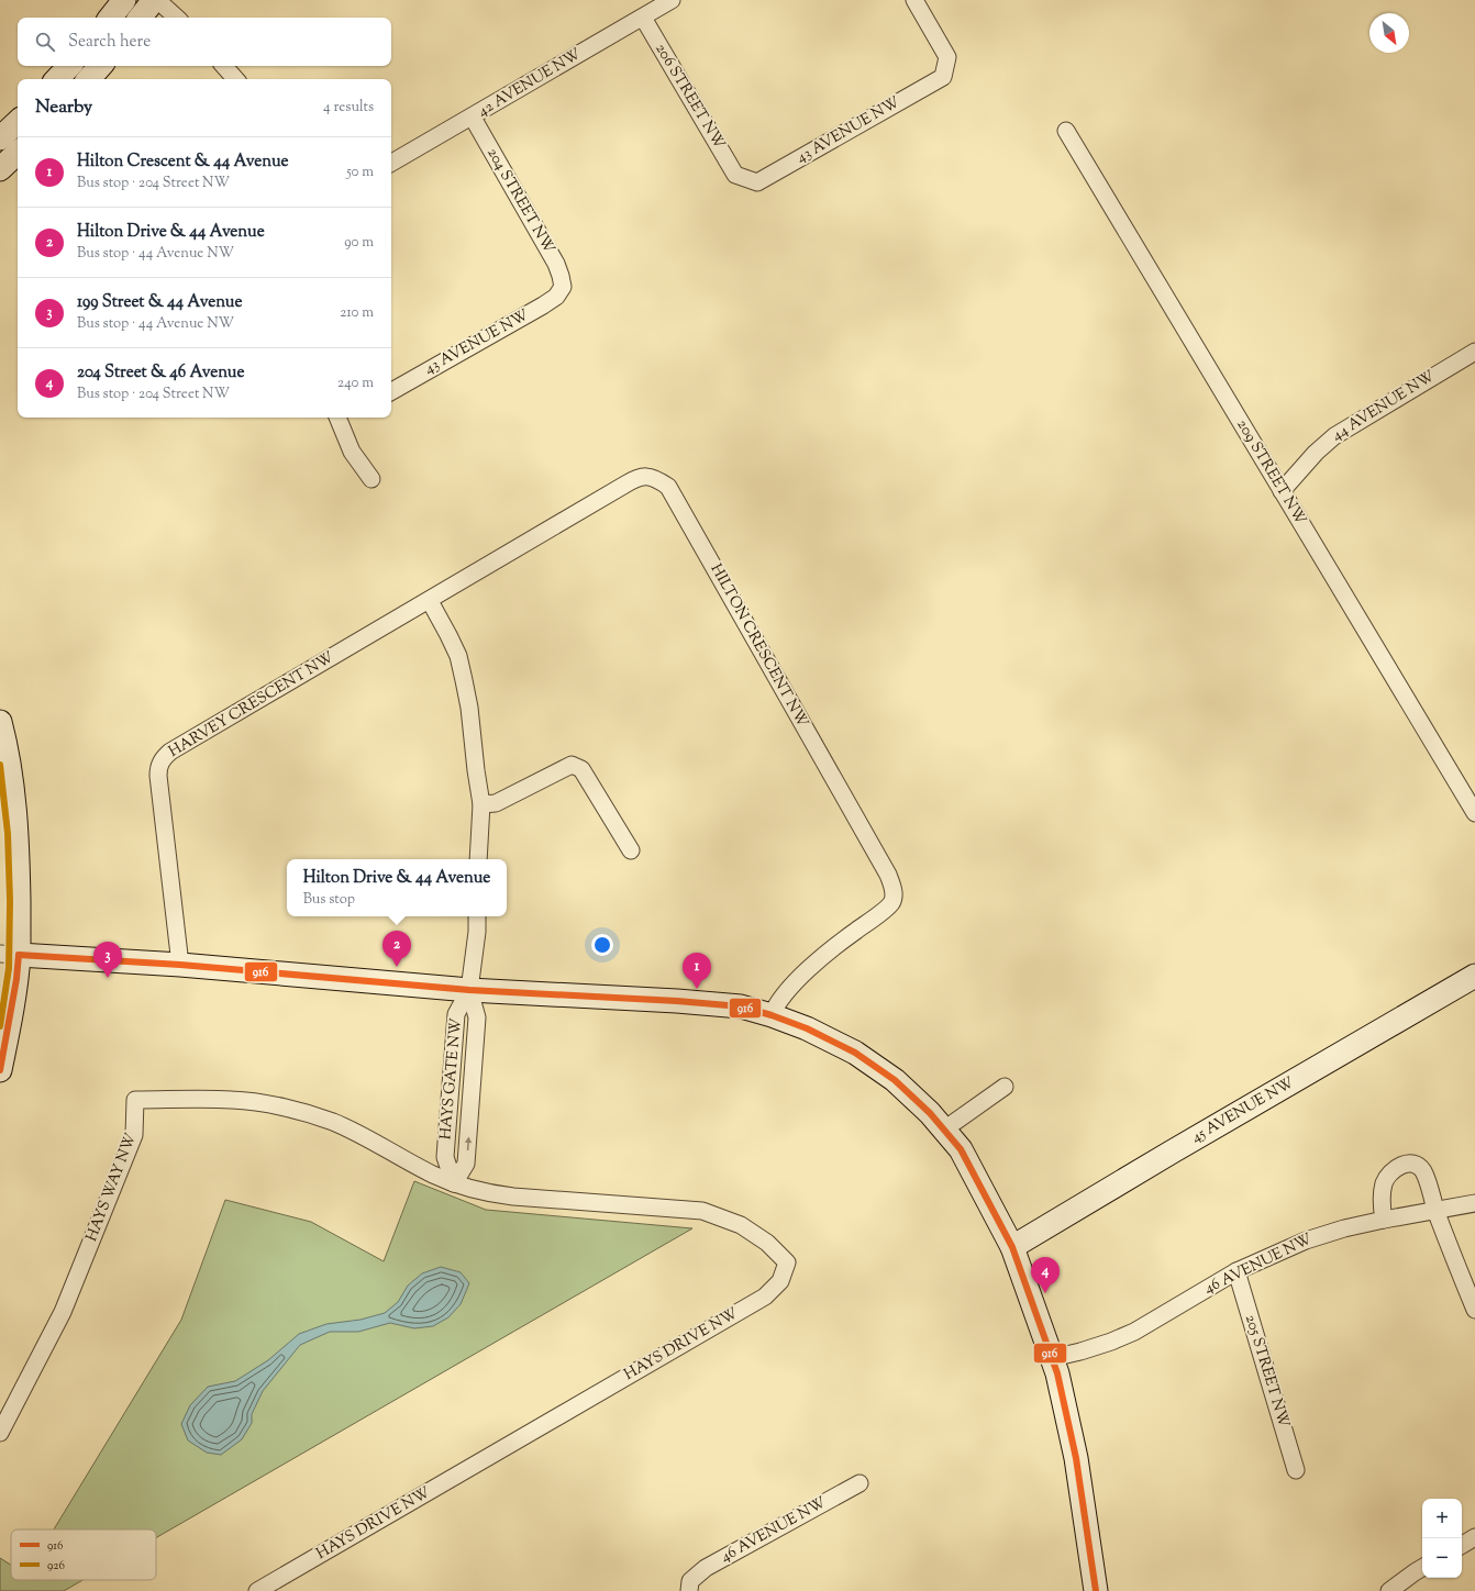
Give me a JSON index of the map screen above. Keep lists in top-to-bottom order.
{
  "streets": {
    "street": [
      "42 AVENUE NW",
      "206 STREET NW",
      "43 AVENUE NW",
      "204 STREET NW",
      "44 AVENUE NW",
      "209 STREET NW",
      "HILTON CRESCENT NW",
      "HARVEY CRESCENT NW",
      "HAYS GATE NW",
      "45 AVENUE NW",
      "HAYS WAY NW",
      "46 AVENUE NW",
      "HAYS DRIVE NW",
      "205 STREET NW"
    ]
  },
  "crossings": [
    ["42 AVENUE NW", "206 STREET NW"],
    ["42 AVENUE NW", "204 STREET NW"],
    ["206 STREET NW", "43 AVENUE NW"],
    ["43 AVENUE NW", "204 STREET NW"],
    ["44 AVENUE NW", "209 STREET NW"],
    ["HILTON CRESCENT NW", "HARVEY CRESCENT NW"],
    ["HAYS GATE NW", "HAYS WAY NW"],
    ["HAYS GATE NW", "HAYS DRIVE NW"],
    ["HAYS WAY NW", "HAYS DRIVE NW"],
    ["46 AVENUE NW", "205 STREET NW"]
  ],
  "lines": ["transit line 926", "transit line 916"],
  "legend": ["916", "926"],
  "north": "bottom right",
  "page": {
    "search": "Search here",
    "heading": ["Nearby", "4 results"],
    "list": [
      {
        "mark": "1",
        "name": "Hilton Crescent & 44 Avenue",
        "note": "Bus stop · 204 Street NW",
        "value": "50 m"
      },
      {
        "mark": "2",
        "name": "Hilton Drive & 44 Avenue",
        "note": "Bus stop · 44 Avenue NW",
        "value": "90 m"
      },
      {
        "mark": "3",
        "name": "199 Street & 44 Avenue",
        "note": "Bus stop · 44 Avenue NW",
        "value": "210 m"
      },
      {
        "mark": "4",
        "name": "204 Street & 46 Avenue",
        "note": "Bus stop · 204 Street NW",
        "value": "240 m"
      }
    ],
    "popup": ["Hilton Drive & 44 Avenue", "Bus stop"],
    "pins": [
      "2",
      "3",
      "1",
      "4"
    ],
    "map_buttons": ["+", "−"]
  }
}
